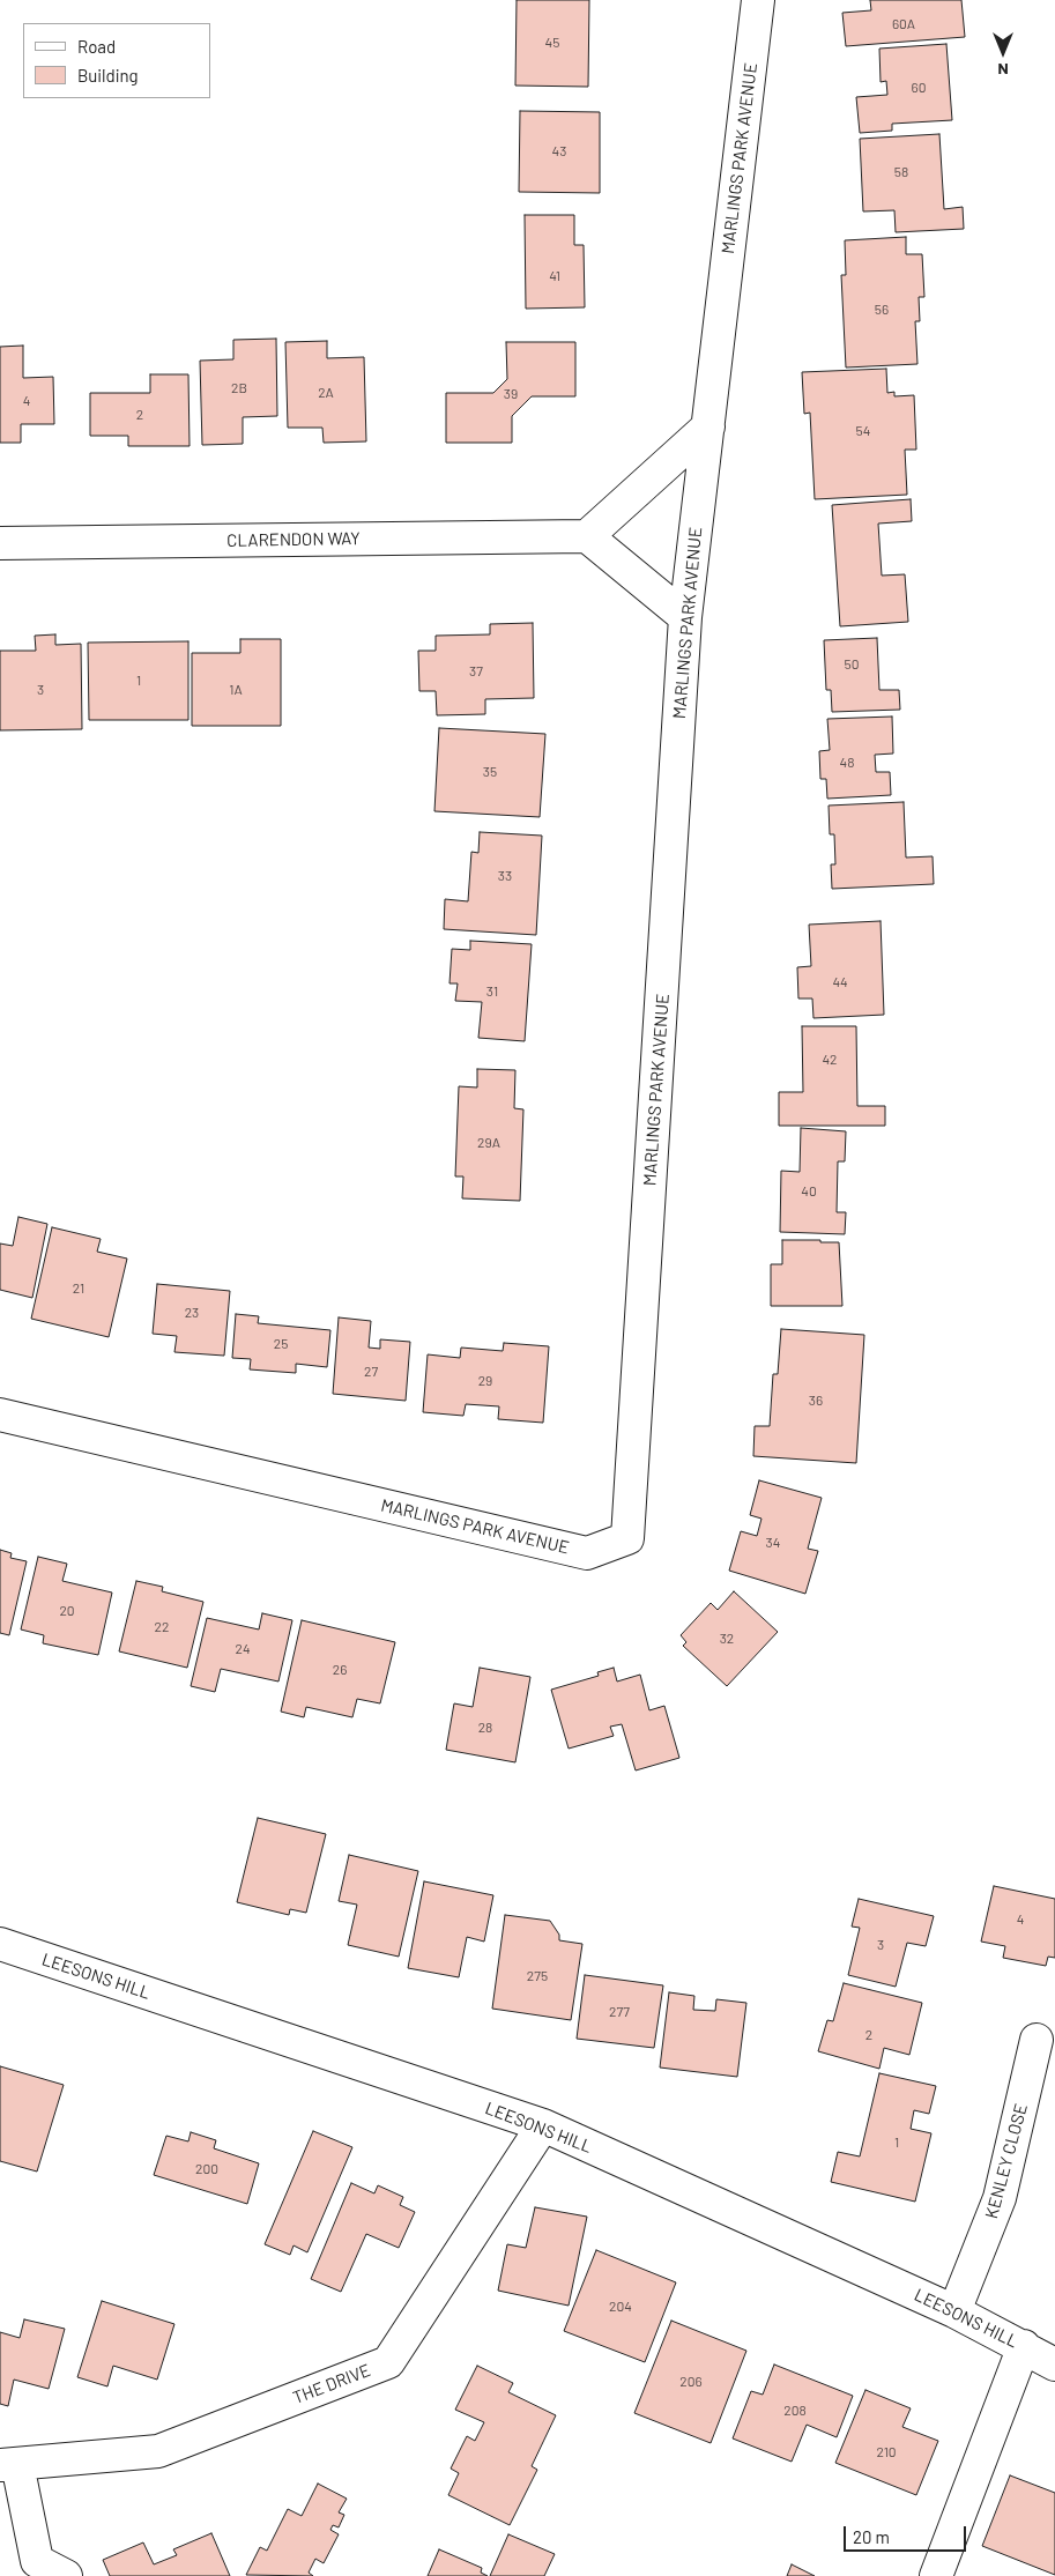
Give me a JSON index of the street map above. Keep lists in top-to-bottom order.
{
  "streets": {
    "street": [
      "MARLINGS PARK AVENUE",
      "CLARENDON WAY",
      "LEESONS HILL",
      "KENLEY CLOSE",
      "THE DRIVE"
    ]
  },
  "crossings": [
    ["LEESONS HILL", "KENLEY CLOSE"],
    ["LEESONS HILL", "THE DRIVE"]
  ],
  "house_numbers": [
    "60A",
    "45",
    "60",
    "43",
    "58",
    "41",
    "56",
    "2B",
    "2A",
    "39",
    "4",
    "2",
    "54",
    "50",
    "37",
    "1",
    "3",
    "1A",
    "48",
    "35",
    "33",
    "44",
    "31",
    "42",
    "29A",
    "40",
    "21",
    "23",
    "25",
    "27",
    "29",
    "36",
    "34",
    "20",
    "22",
    "32",
    "24",
    "26",
    "28",
    "4",
    "3",
    "275",
    "277",
    "2",
    "1",
    "200",
    "204",
    "206",
    "208",
    "210"
  ],
  "legend": ["Road", "Building"],
  "scale_bar": "20 m",
  "north": "bottom"
}
